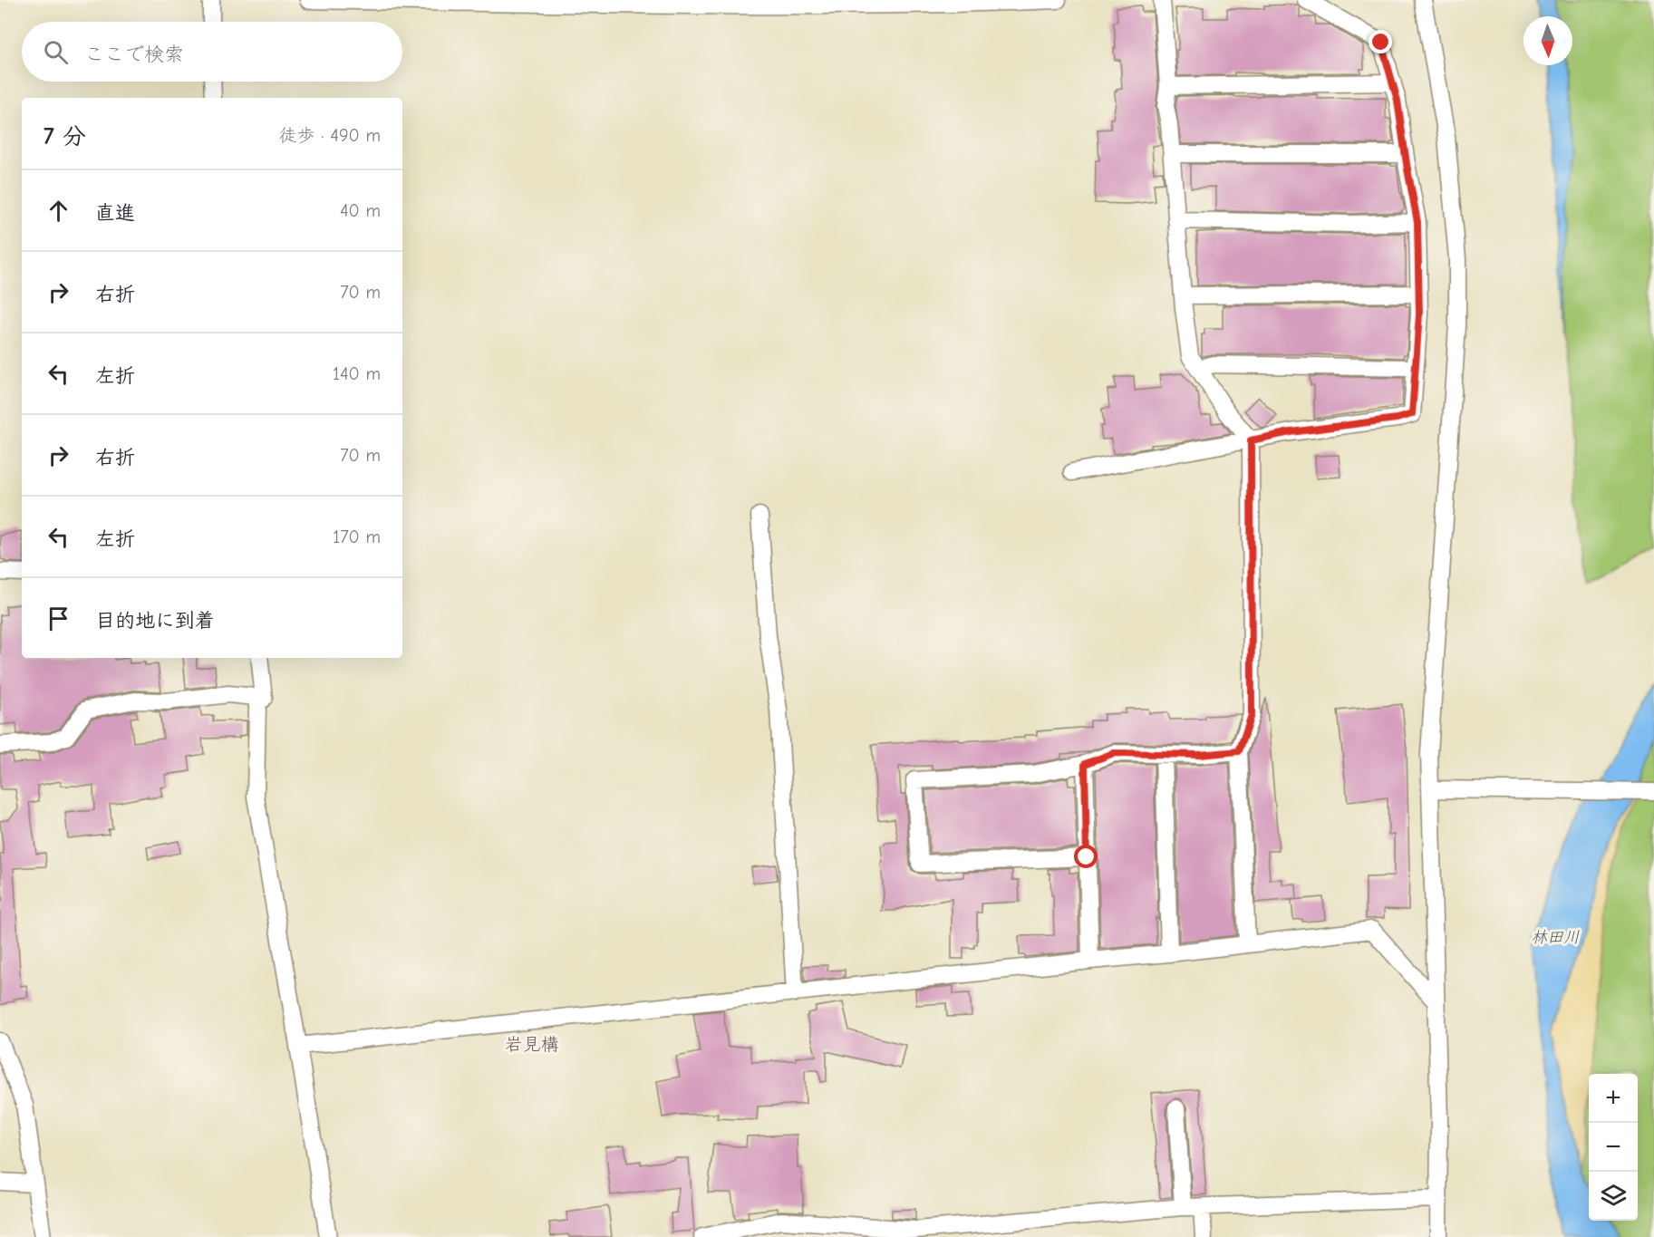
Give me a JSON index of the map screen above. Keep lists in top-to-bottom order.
{
  "districts": ["岩見構"],
  "water": ["林田川"],
  "north": "bottom",
  "page": {
    "search": "ここで検索",
    "heading": ["7 分", "徒歩 · 490 m"],
    "list": [
      ["直進", "40 m"],
      ["右折", "70 m"],
      ["左折", "140 m"],
      ["右折", "70 m"],
      ["左折", "170 m"],
      "目的地に到着"
    ],
    "map_buttons": ["+", "−"]
  }
}
